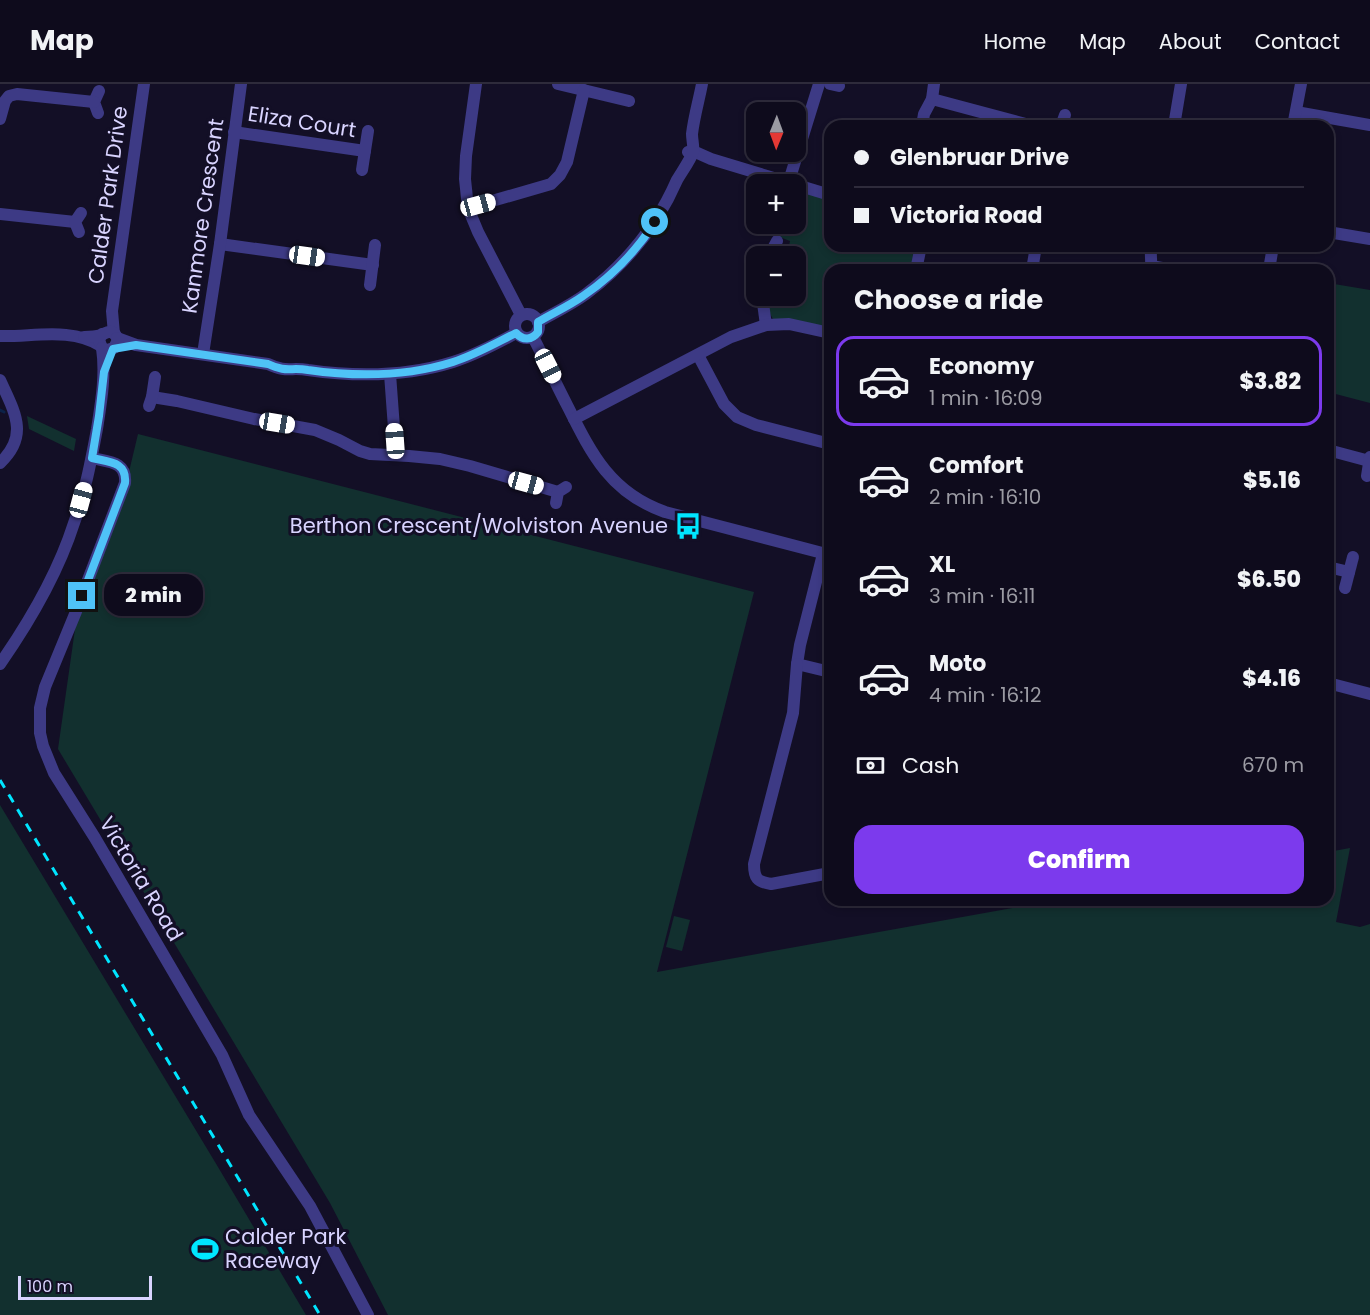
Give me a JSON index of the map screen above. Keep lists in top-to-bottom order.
{
  "streets": {
    "street": [
      "Eliza Court",
      "Calder Park Drive",
      "Kanmore Crescent",
      "Victoria Road"
    ]
  },
  "crossings": [
    ["Eliza Court", "Kanmore Crescent"],
    ["Calder Park Drive", "Victoria Road"]
  ],
  "places": {
    "bus stop": ["Berthon Crescent/Wolviston Avenue"],
    "sports": ["Calder Park Raceway"]
  },
  "scale_bar": "100 m",
  "north": "bottom",
  "page": {
    "header": "Map",
    "nav": [
      "Home",
      "Map",
      "About",
      "Contact"
    ],
    "map_buttons": ["+", "−"],
    "banner": ["Glenbruar Drive", "Victoria Road"],
    "heading": "Choose a ride",
    "list": [
      {
        "name": "Economy",
        "note": "1 min · 16:09",
        "value": "$3.82"
      },
      {
        "name": "Comfort",
        "note": "2 min · 16:10",
        "value": "$5.16"
      },
      {
        "name": "XL",
        "note": "3 min · 16:11",
        "value": "$6.50"
      },
      {
        "name": "Moto",
        "note": "4 min · 16:12",
        "value": "$4.16"
      }
    ],
    "bubble": "2 min",
    "pay": ["Cash", "670 m"],
    "buttons": "Confirm",
    "scale": "100 m"
  }
}
